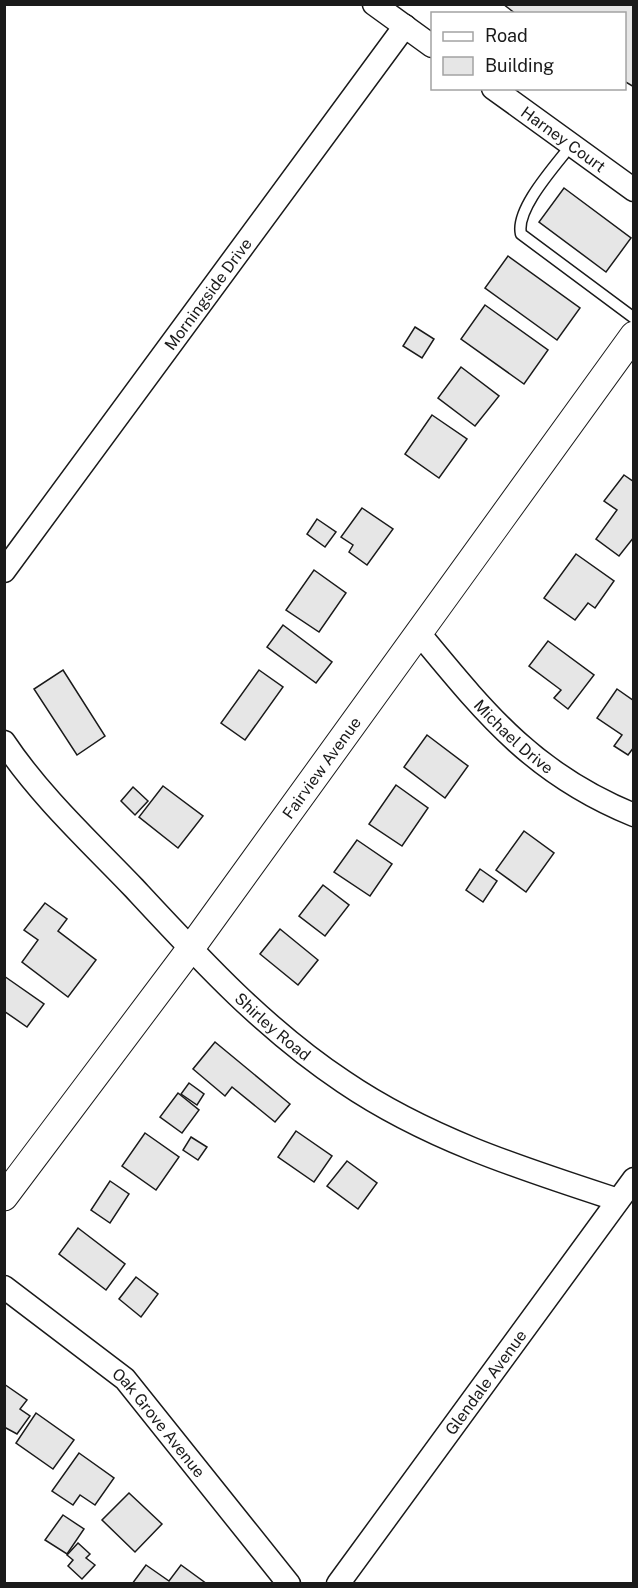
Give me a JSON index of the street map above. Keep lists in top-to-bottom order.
{
  "streets": {
    "street": [
      "Harney Court",
      "Morningside Drive",
      "Michael Drive",
      "Fairview Avenue",
      "Shirley Road",
      "Glendale Avenue",
      "Oak Grove Avenue"
    ]
  },
  "crossings": [
    ["Michael Drive", "Fairview Avenue"],
    ["Fairview Avenue", "Shirley Road"],
    ["Shirley Road", "Glendale Avenue"]
  ],
  "legend": ["Road", "Building"]
}
